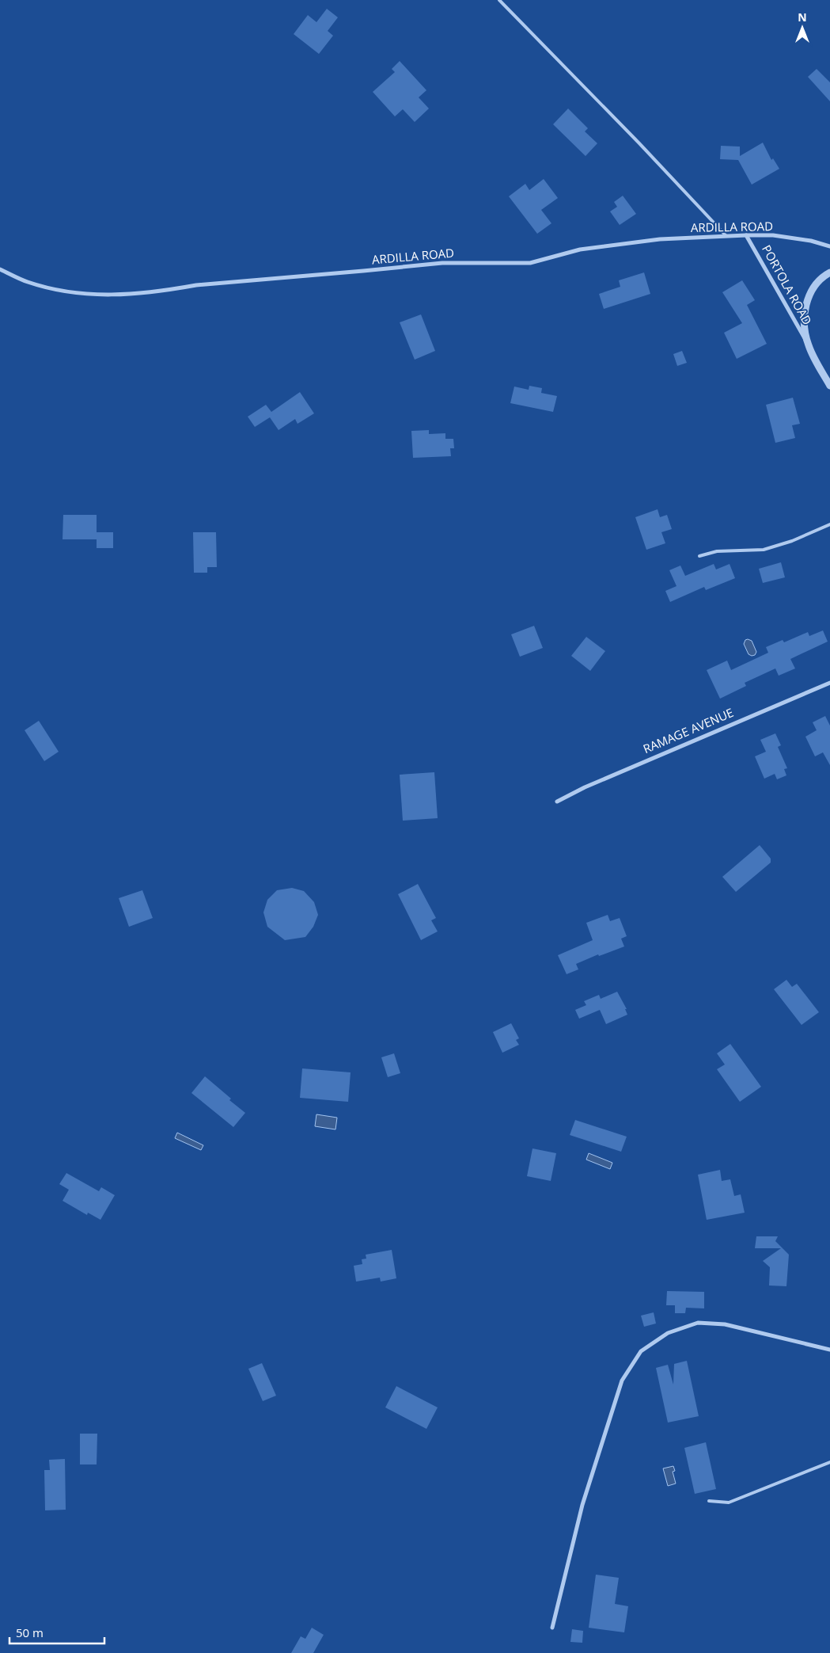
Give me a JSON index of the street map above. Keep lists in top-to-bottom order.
{
  "streets": {
    "street": ["ARDILLA ROAD", "PORTOLA ROAD", "RAMAGE AVENUE"]
  },
  "crossings": [
    ["ARDILLA ROAD", "PORTOLA ROAD"]
  ],
  "scale_bar": "50 m",
  "north": "top"
}
